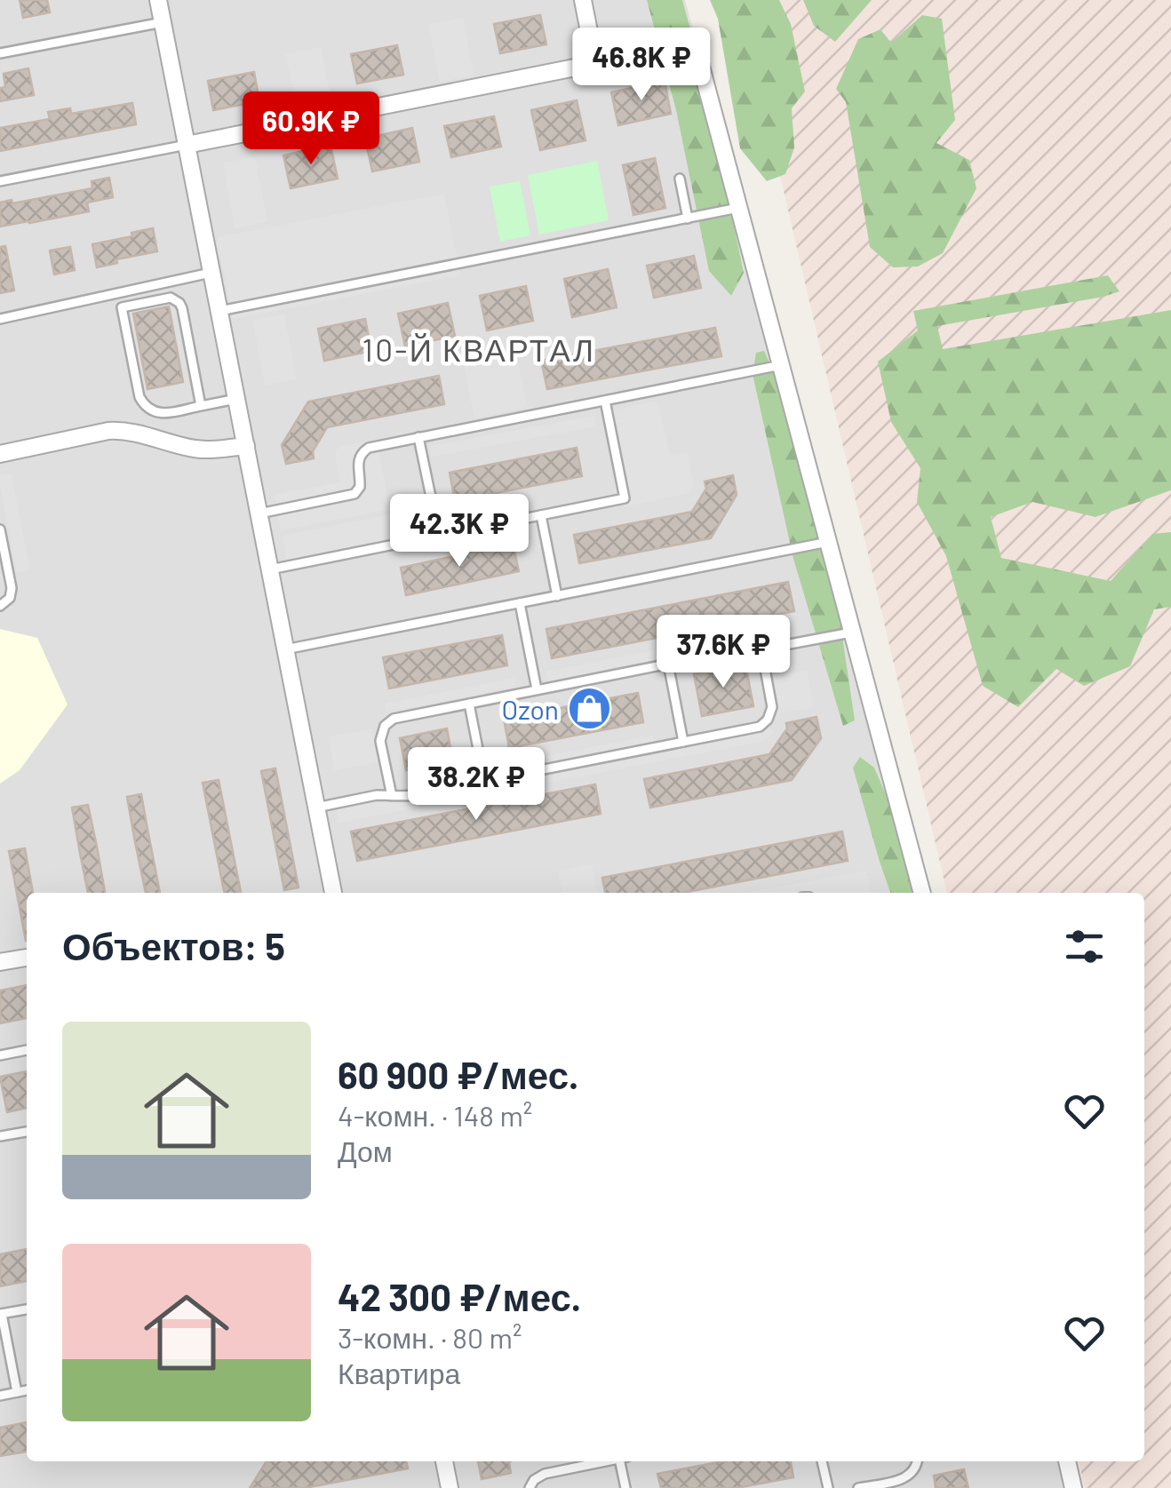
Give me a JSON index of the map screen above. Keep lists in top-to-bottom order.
{
  "districts": ["10-Й КВАРТАЛ"],
  "places": {
    "shop": ["Ozon"]
  },
  "page": {
    "price": [
      "46.8K ₽",
      "60.9K ₽",
      "42.3K ₽",
      "37.6K ₽",
      "38.2K ₽"
    ],
    "heading": "Объектов: 5",
    "list": [
      {
        "name": "60 900 ₽/мес.",
        "note": "4-комн. · 148 m² · Дом"
      },
      {
        "name": "42 300 ₽/мес.",
        "note": "3-комн. · 80 m² · Квартира"
      }
    ]
  }
}
